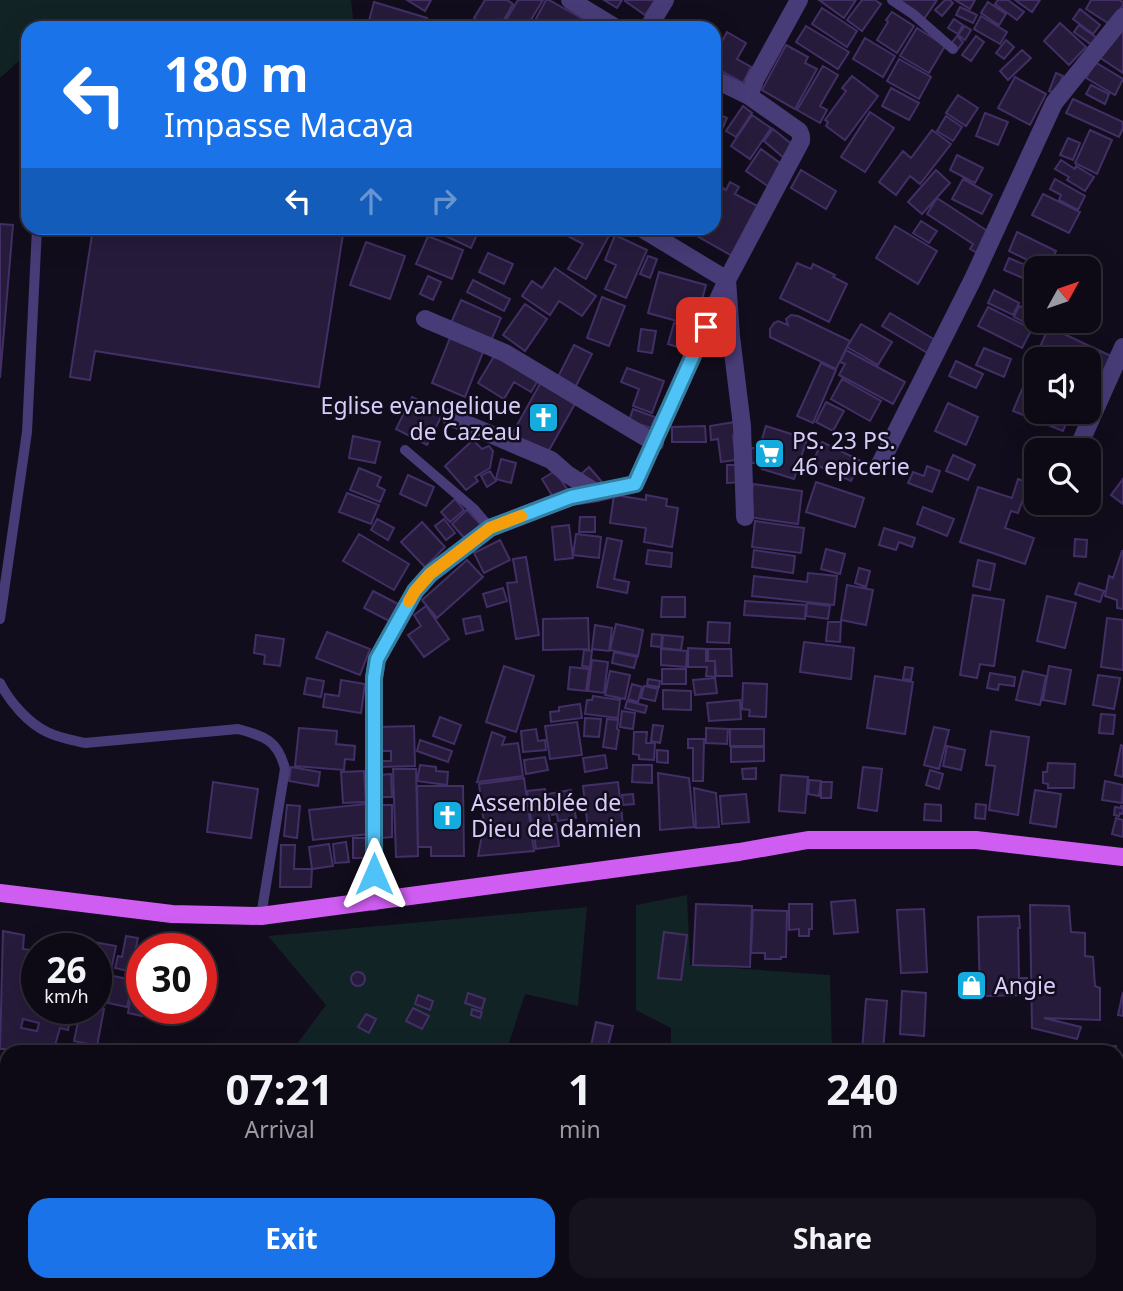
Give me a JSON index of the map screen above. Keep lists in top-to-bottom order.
{
  "places": {
    "church": ["Eglise evangelique de Cazeau", "Assemblée de Dieu de damien"],
    "supermarket": ["PS. 23 PS. 46 epicerie"],
    "shop": ["Angie"]
  },
  "north": "top right",
  "page": {
    "turn": ["180 m", "Impasse Macaya"],
    "speed": "26 km/h",
    "limit": "30",
    "eta": [
      "07:21",
      "Arrival",
      "1",
      "min",
      "240",
      "m"
    ],
    "buttons": ["Exit", "Share"]
  }
}
